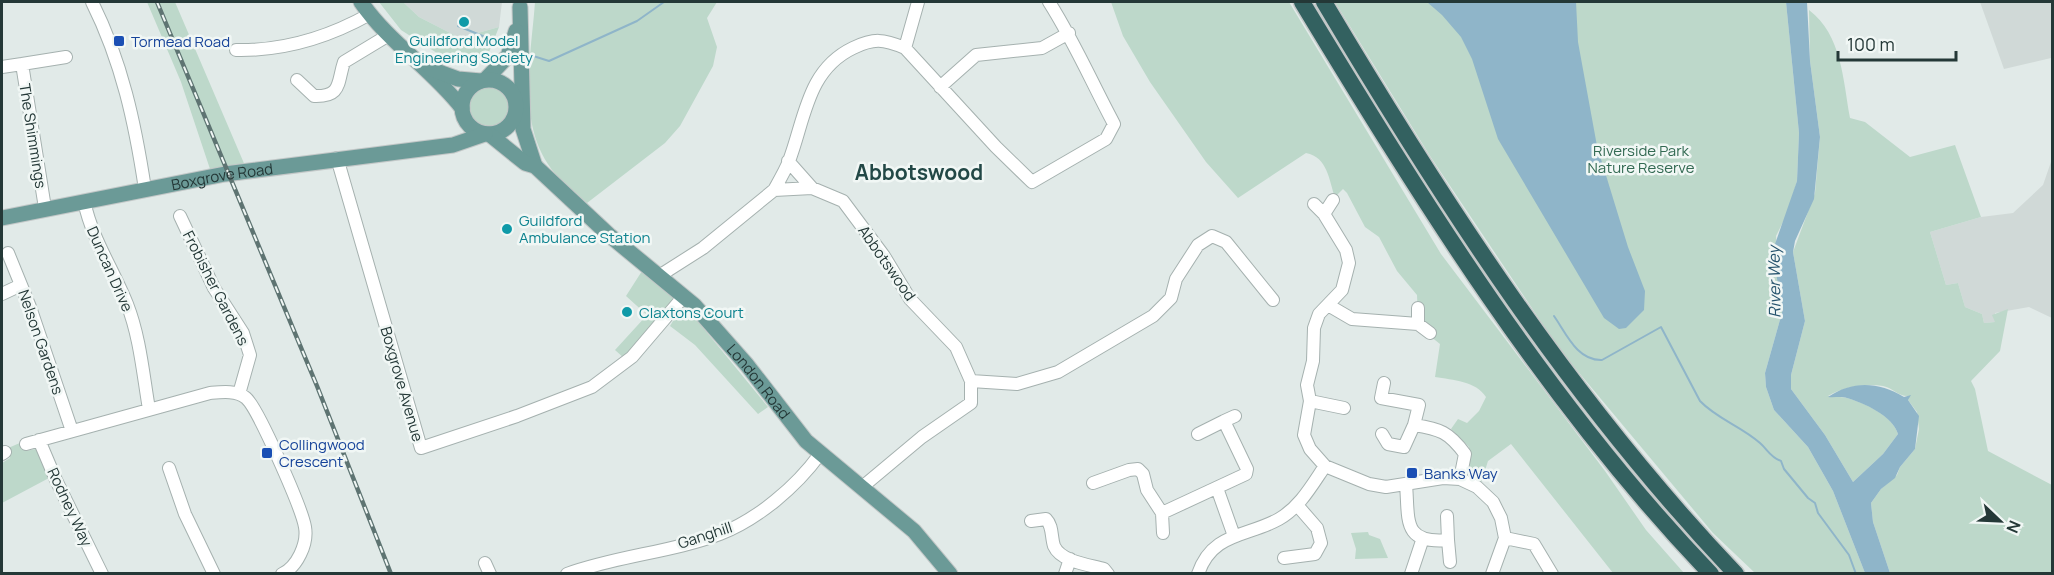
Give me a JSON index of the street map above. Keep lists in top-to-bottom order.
{
  "streets": {
    "main road": ["Boxgrove Road", "London Road"],
    "street": [
      "The Shimmings",
      "Abbotswood",
      "Duncan Drive",
      "Frobisher Gardens",
      "Nelson Gardens",
      "Boxgrove Avenue",
      "Rodney Way",
      "Ganghill"
    ]
  },
  "crossings": [
    ["The Shimmings", "Boxgrove Road"],
    ["Boxgrove Road", "Duncan Drive"],
    ["Boxgrove Road", "Boxgrove Avenue"],
    ["London Road", "Boxgrove Avenue"],
    ["London Road", "Ganghill"]
  ],
  "districts": ["Abbotswood"],
  "water": ["River Wey"],
  "parks": ["Riverside Park Nature Reserve"],
  "places": {
    "other": ["Guildford Model Engineering Society", "Guildford Ambulance Station", "Claxtons Court"],
    "transit": ["Tormead Road", "Collingwood Crescent", "Banks Way"]
  },
  "scale_bar": "100 m",
  "north": "bottom right"
}
